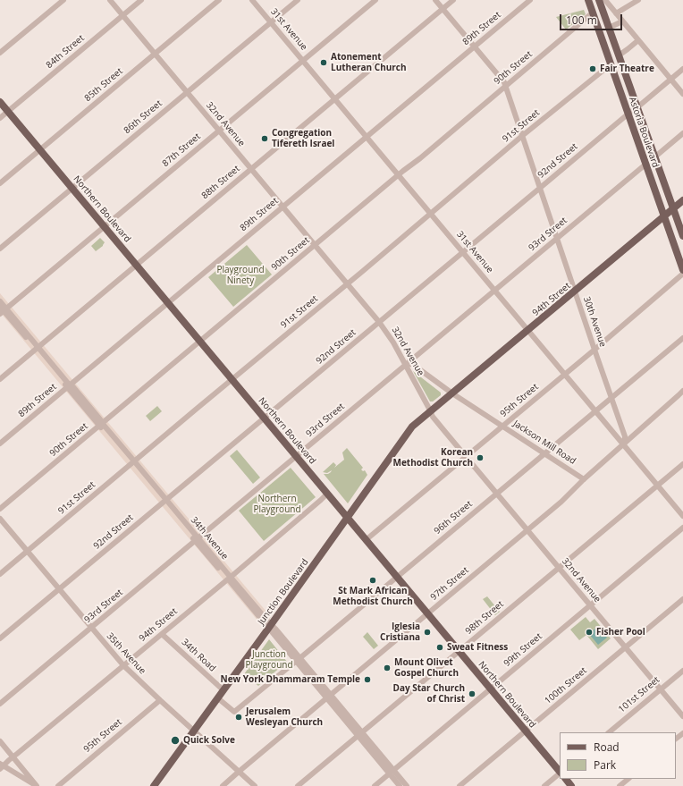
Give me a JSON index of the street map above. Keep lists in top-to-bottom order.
{
  "streets": {
    "main road": [
      "Astoria Boulevard",
      "Northern Boulevard",
      "94th Street",
      "Junction Boulevard"
    ],
    "street": [
      "89th Street",
      "31st Avenue",
      "84th Street",
      "90th Street",
      "85th Street",
      "86th Street",
      "32nd Avenue",
      "91st Street",
      "87th Street",
      "92nd Street",
      "88th Street",
      "93rd Street",
      "30th Avenue",
      "95th Street",
      "Jackson Mill Road",
      "96th Street",
      "34th Avenue",
      "97th Street",
      "98th Street",
      "99th Street",
      "35th Avenue",
      "34th Road",
      "100th Street",
      "101st Street"
    ]
  },
  "crossings": [
    ["89th Street", "31st Avenue"],
    ["89th Street", "32nd Avenue"],
    ["89th Street", "Northern Boulevard"],
    ["89th Street", "30th Avenue"],
    ["89th Street", "34th Avenue"],
    ["31st Avenue", "90th Street"],
    ["31st Avenue", "86th Street"],
    ["31st Avenue", "91st Street"],
    ["31st Avenue", "87th Street"],
    ["31st Avenue", "92nd Street"],
    ["31st Avenue", "88th Street"],
    ["31st Avenue", "93rd Street"],
    ["31st Avenue", "94th Street"],
    ["31st Avenue", "30th Avenue"],
    ["31st Avenue", "95th Street"],
    ["31st Avenue", "96th Street"],
    ["31st Avenue", "97th Street"],
    ["31st Avenue", "98th Street"],
    ["84th Street", "32nd Avenue"],
    ["84th Street", "Northern Boulevard"],
    ["90th Street", "32nd Avenue"],
    ["90th Street", "Astoria Boulevard"],
    ["90th Street", "Northern Boulevard"],
    ["90th Street", "30th Avenue"],
    ["90th Street", "34th Avenue"],
    ["85th Street", "32nd Avenue"],
    ["85th Street", "Northern Boulevard"],
    ["86th Street", "32nd Avenue"],
    ["86th Street", "Northern Boulevard"],
    ["32nd Avenue", "91st Street"],
    ["32nd Avenue", "87th Street"],
    ["32nd Avenue", "92nd Street"],
    ["32nd Avenue", "88th Street"],
    ["32nd Avenue", "93rd Street"],
    ["32nd Avenue", "94th Street"],
    ["32nd Avenue", "95th Street"],
    ["32nd Avenue", "Jackson Mill Road"],
    ["32nd Avenue", "96th Street"],
    ["32nd Avenue", "97th Street"],
    ["32nd Avenue", "Junction Boulevard"],
    ["32nd Avenue", "98th Street"],
    ["32nd Avenue", "99th Street"],
    ["32nd Avenue", "100th Street"],
    ["32nd Avenue", "101st Street"],
    ["91st Street", "Astoria Boulevard"],
    ["91st Street", "Northern Boulevard"],
    ["91st Street", "30th Avenue"],
    ["91st Street", "34th Avenue"],
    ["91st Street", "35th Avenue"],
    ["Astoria Boulevard", "92nd Street"],
    ["Astoria Boulevard", "93rd Street"],
    ["Astoria Boulevard", "94th Street"],
    ["87th Street", "Northern Boulevard"],
    ["87th Street", "34th Avenue"],
    ["92nd Street", "Northern Boulevard"],
    ["92nd Street", "30th Avenue"],
    ["92nd Street", "34th Avenue"],
    ["92nd Street", "35th Avenue"],
    ["88th Street", "Northern Boulevard"],
    ["88th Street", "30th Avenue"],
    ["88th Street", "34th Avenue"],
    ["Northern Boulevard", "93rd Street"],
    ["Northern Boulevard", "94th Street"],
    ["Northern Boulevard", "95th Street"],
    ["Northern Boulevard", "96th Street"],
    ["Northern Boulevard", "97th Street"],
    ["Northern Boulevard", "Junction Boulevard"],
    ["Northern Boulevard", "98th Street"],
    ["Northern Boulevard", "99th Street"],
    ["Northern Boulevard", "100th Street"],
    ["93rd Street", "30th Avenue"],
    ["93rd Street", "Jackson Mill Road"],
    ["93rd Street", "34th Avenue"],
    ["93rd Street", "35th Avenue"],
    ["94th Street", "30th Avenue"],
    ["94th Street", "Jackson Mill Road"],
    ["94th Street", "34th Avenue"],
    ["94th Street", "Junction Boulevard"],
    ["94th Street", "35th Avenue"],
    ["94th Street", "34th Road"],
    ["30th Avenue", "95th Street"],
    ["30th Avenue", "96th Street"],
    ["30th Avenue", "97th Street"],
    ["95th Street", "Jackson Mill Road"],
    ["95th Street", "35th Avenue"],
    ["Jackson Mill Road", "96th Street"],
    ["Jackson Mill Road", "97th Street"],
    ["96th Street", "34th Avenue"],
    ["96th Street", "Junction Boulevard"],
    ["34th Avenue", "97th Street"],
    ["34th Avenue", "Junction Boulevard"],
    ["34th Avenue", "98th Street"],
    ["34th Avenue", "99th Street"],
    ["97th Street", "35th Avenue"],
    ["Junction Boulevard", "35th Avenue"],
    ["Junction Boulevard", "34th Road"]
  ],
  "parks": ["Playground Ninety", "Northern Playground", "Junction Playground"],
  "places": [
    "Atonement Lutheran Church",
    "Fair Theatre",
    "Congregation Tifereth Israel",
    "Korean Methodist Church",
    "St Mark African Methodist Church",
    "Iglesia Cristiana",
    "Fisher Pool",
    "Sweat Fitness",
    "Mount Olivet Gospel Church",
    "New York Dhammaram Temple",
    "Day Star Church of Christ",
    "Jerusalem Wesleyan Church",
    "Quick Solve"
  ],
  "legend": ["Road", "Park"],
  "scale_bar": "100 m"
}
